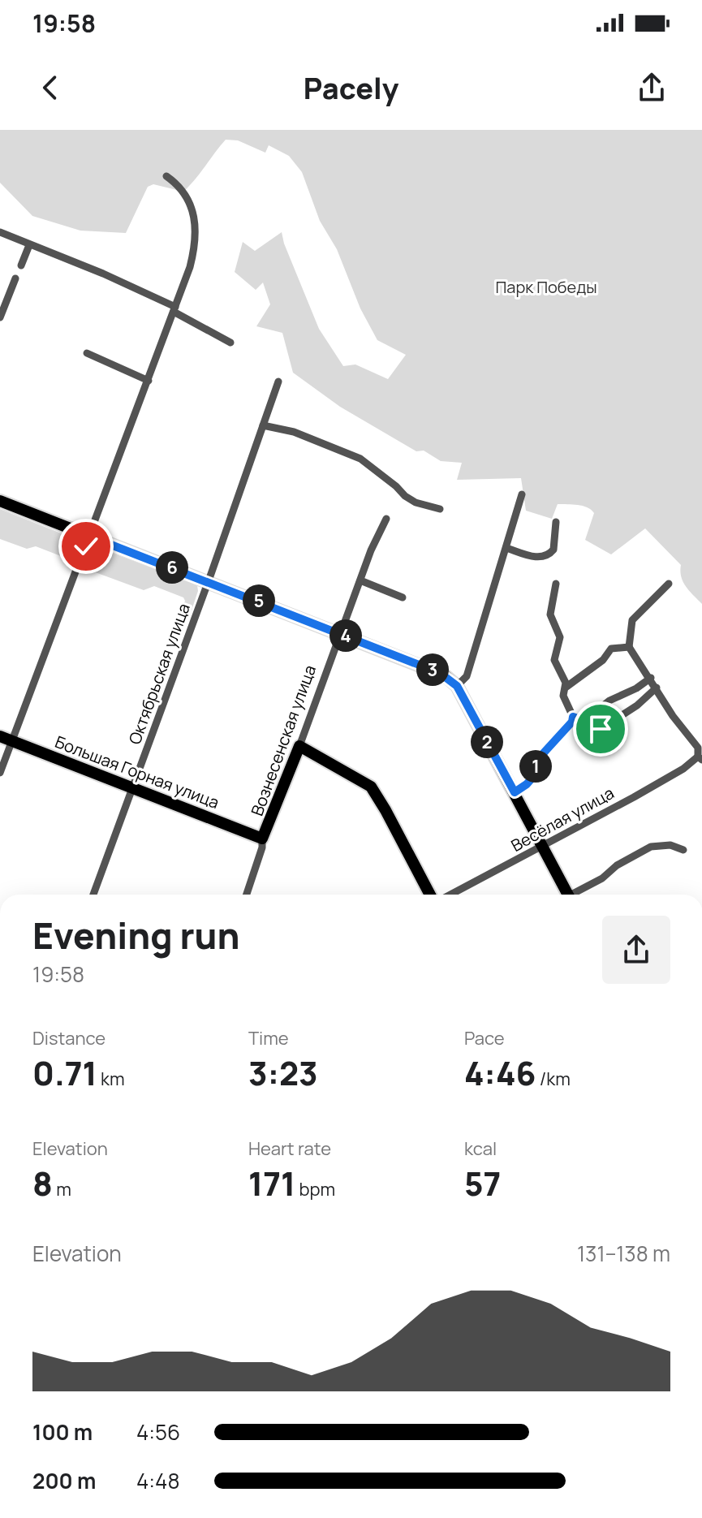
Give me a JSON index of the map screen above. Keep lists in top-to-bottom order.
{
  "streets": {
    "main road": ["Вознесенская улица", "Большая Горная улица"],
    "street": ["Октябрьская улица", "Весёлая улица"]
  },
  "crossings": [
    ["Октябрьская улица", "Большая Горная улица"],
    ["Вознесенская улица", "Большая Горная улица"]
  ],
  "parks": ["Парк Победы"],
  "page": {
    "status": "19:58",
    "header": "Pacely",
    "pins": [
      "6",
      "5",
      "4",
      "3",
      "2",
      "1"
    ],
    "heading": ["Evening run", "19:58"],
    "stats": [
      ["Distance", "0.71 km"],
      ["Time", "3:23"],
      ["Pace", "4:46 /km"],
      ["Elevation", "8 m"],
      ["Heart rate", "171 bpm"],
      ["kcal", "57"]
    ],
    "chart": ["Elevation", "131–138 m"],
    "list": [
      {
        "name": "100 m",
        "note": "4:56"
      },
      {
        "name": "200 m",
        "note": "4:48"
      }
    ]
  }
}
